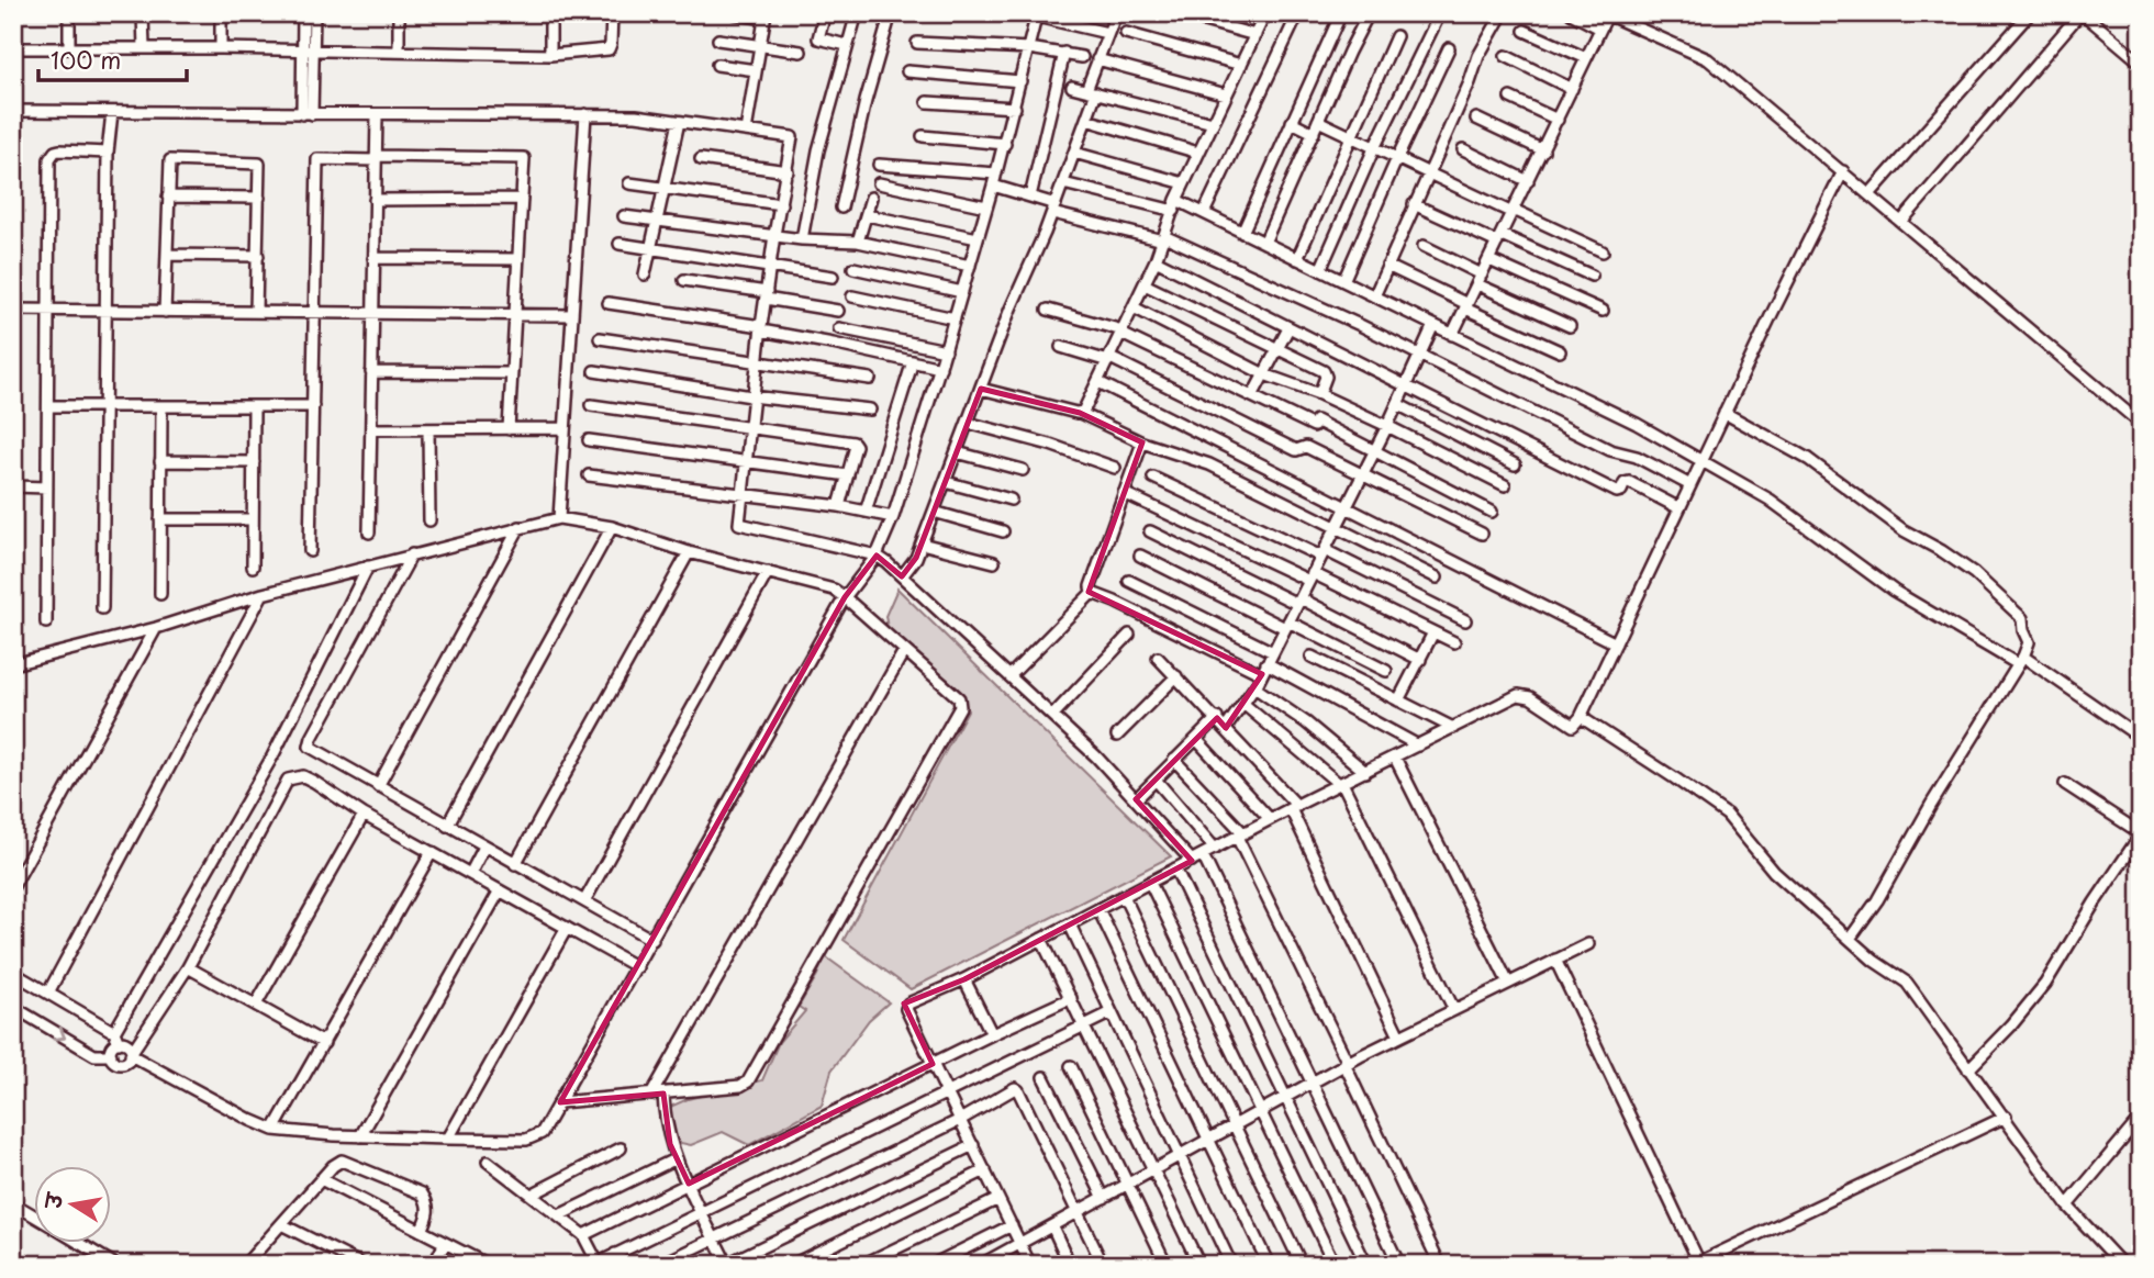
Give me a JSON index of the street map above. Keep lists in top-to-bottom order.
{
  "scale_bar": "100 m",
  "north": "left"
}
